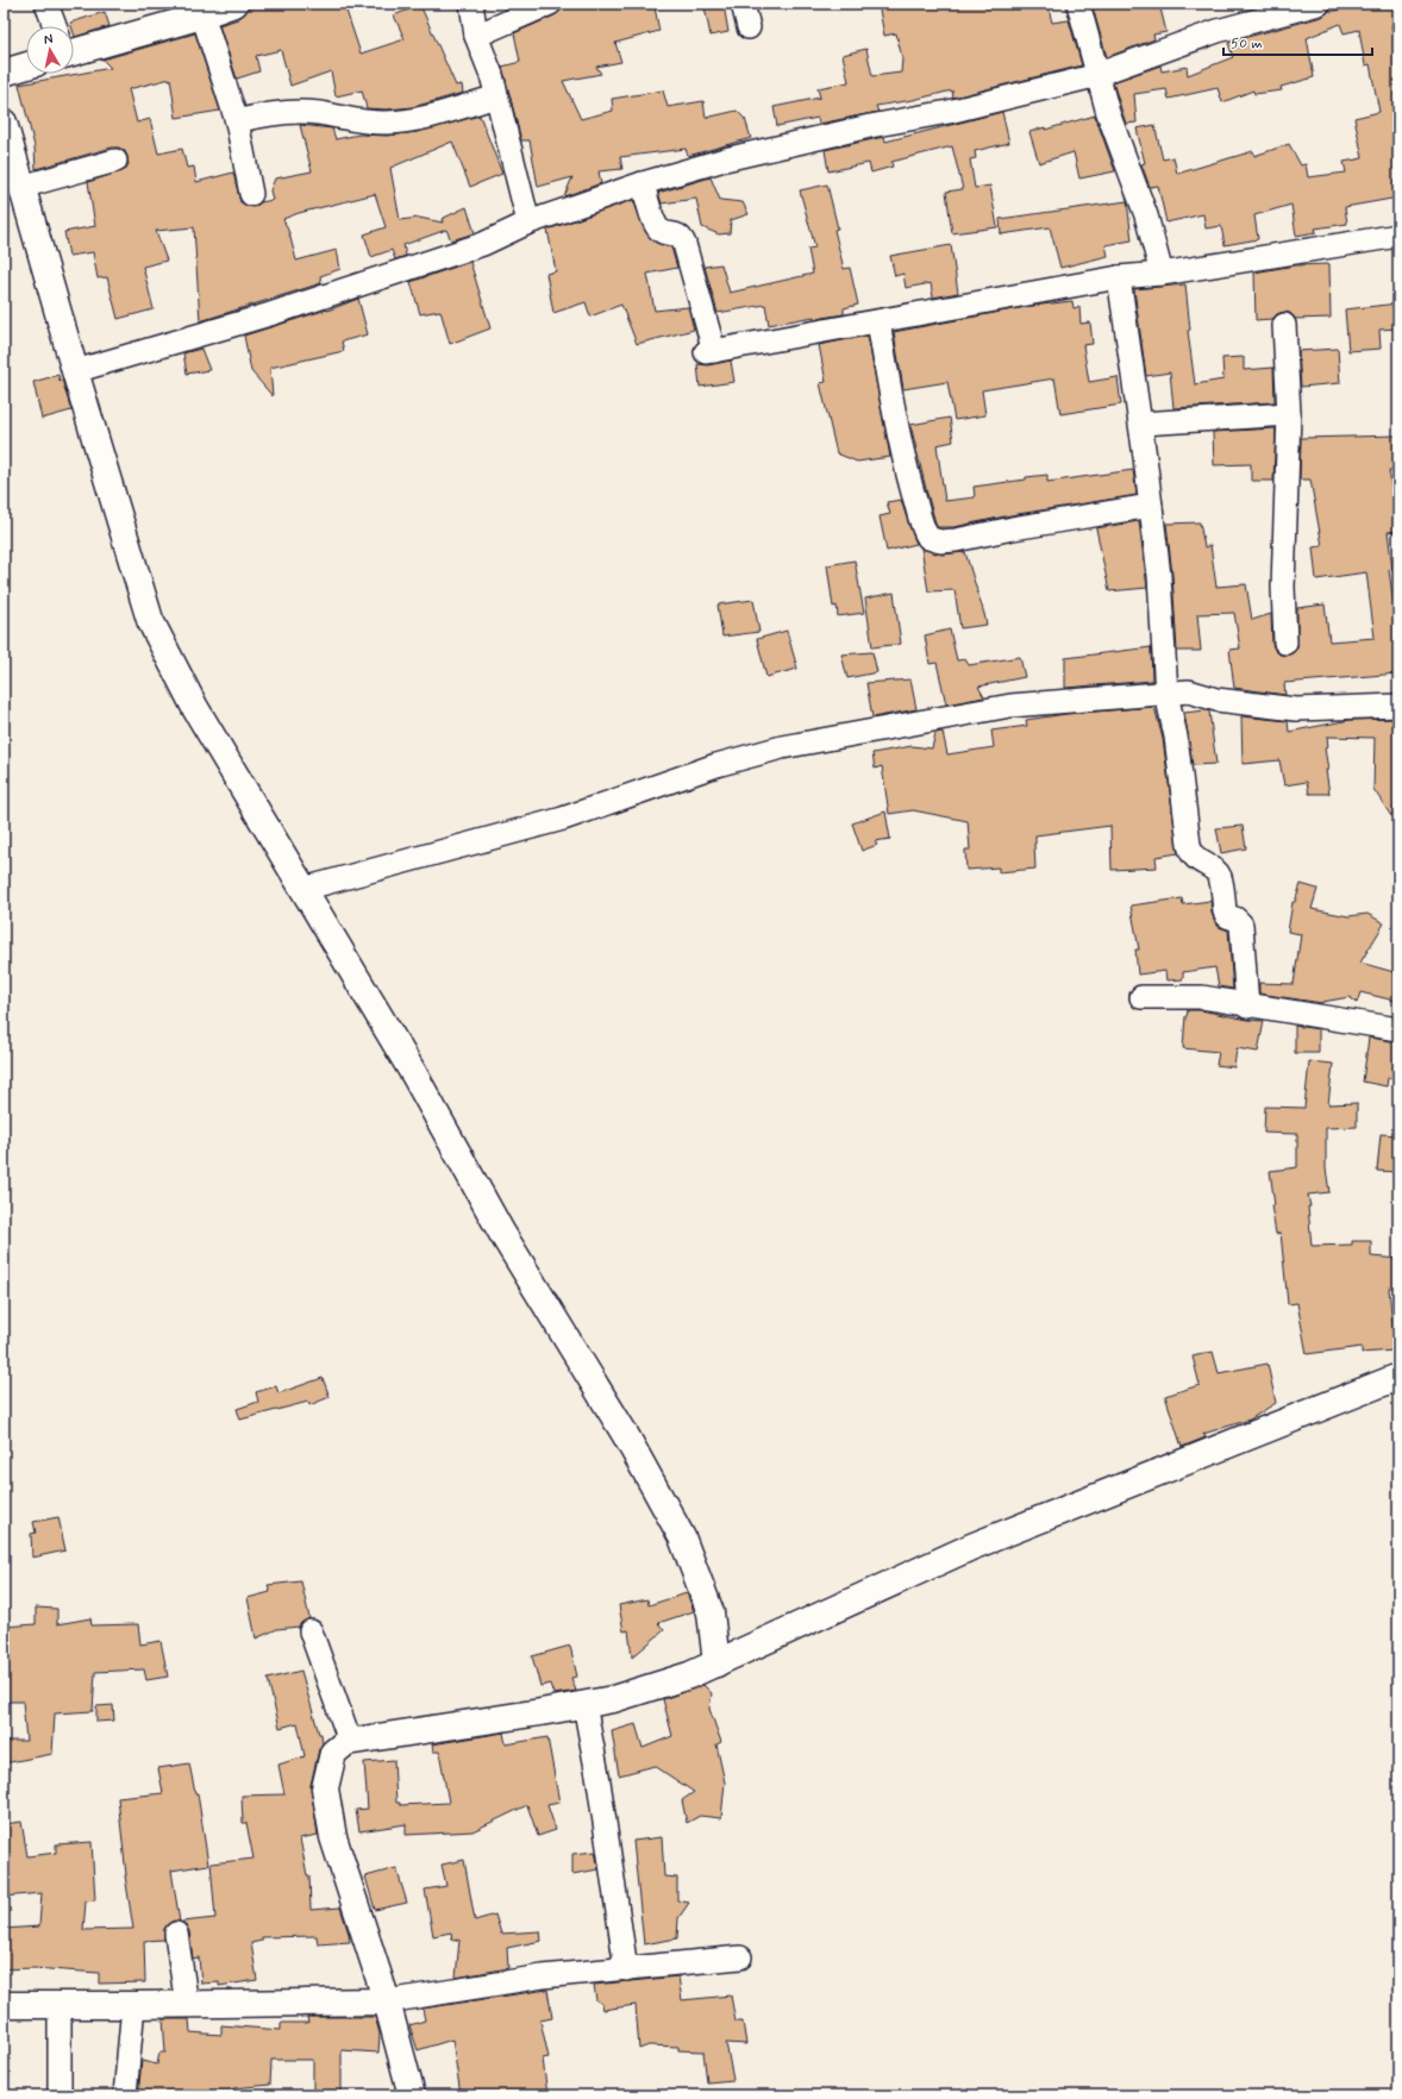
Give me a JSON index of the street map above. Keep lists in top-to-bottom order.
{
  "scale_bar": "50 m",
  "north": "top"
}
